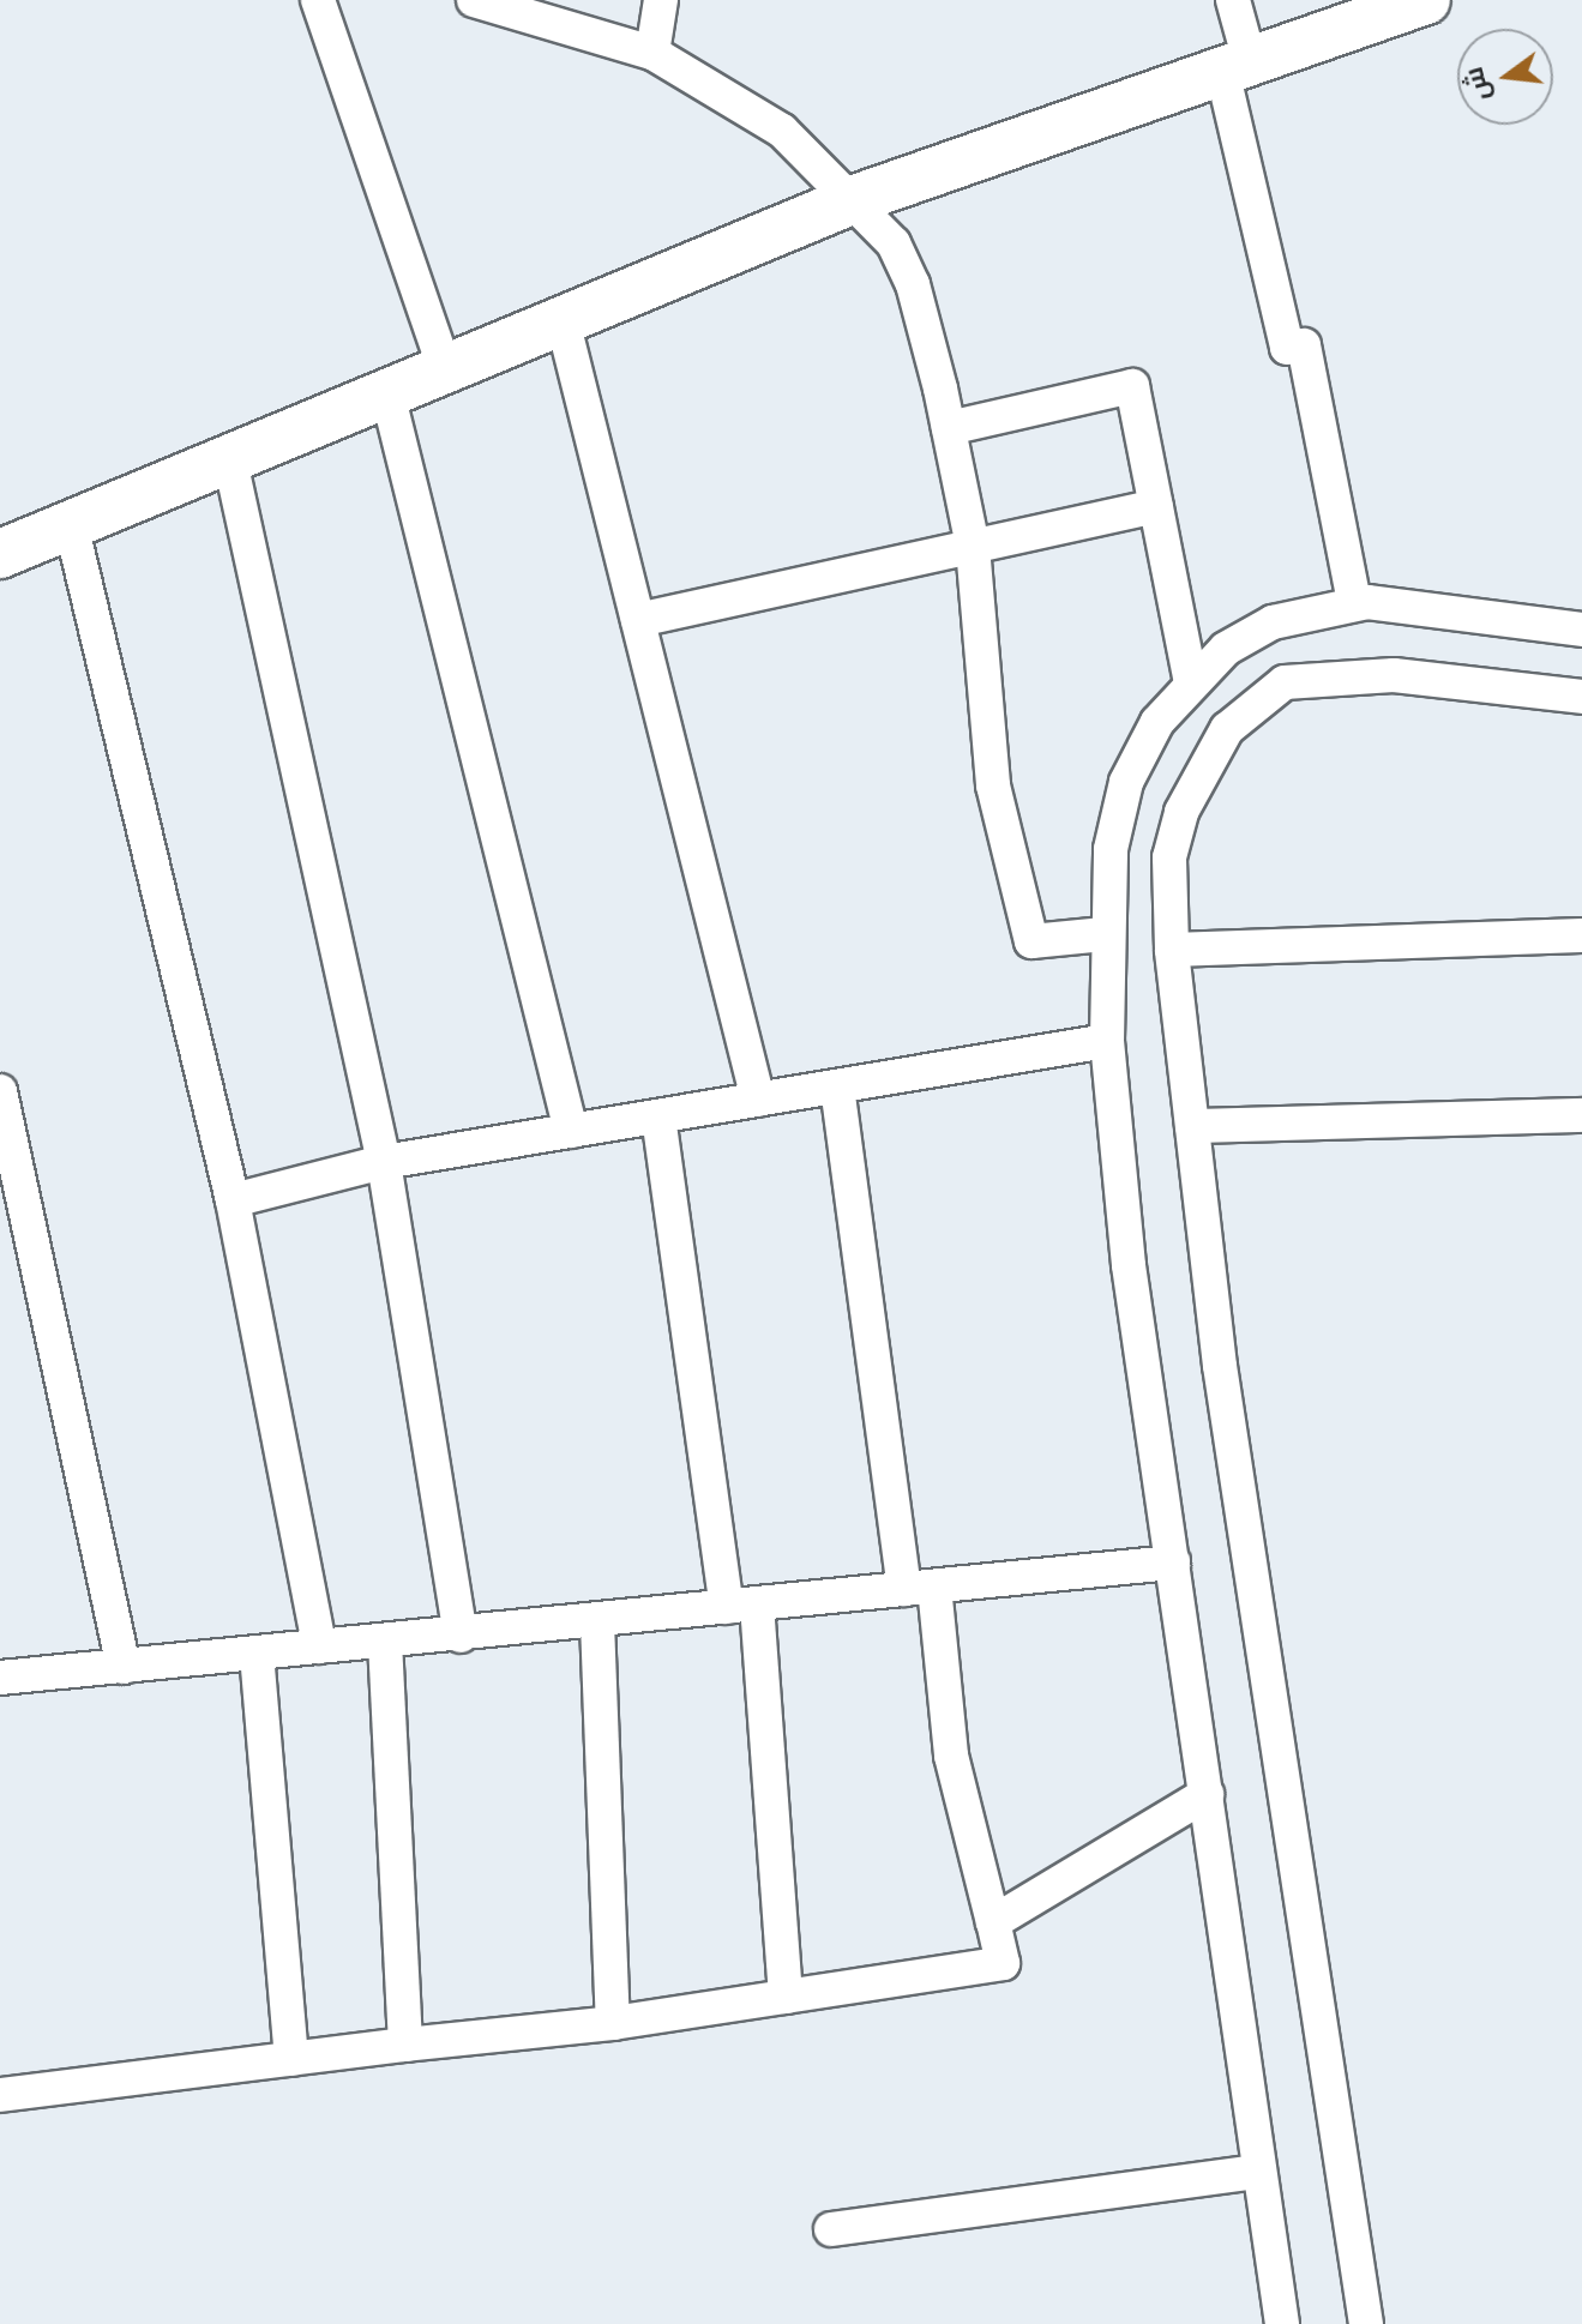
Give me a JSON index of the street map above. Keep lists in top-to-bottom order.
{
  "north": "left"
}
